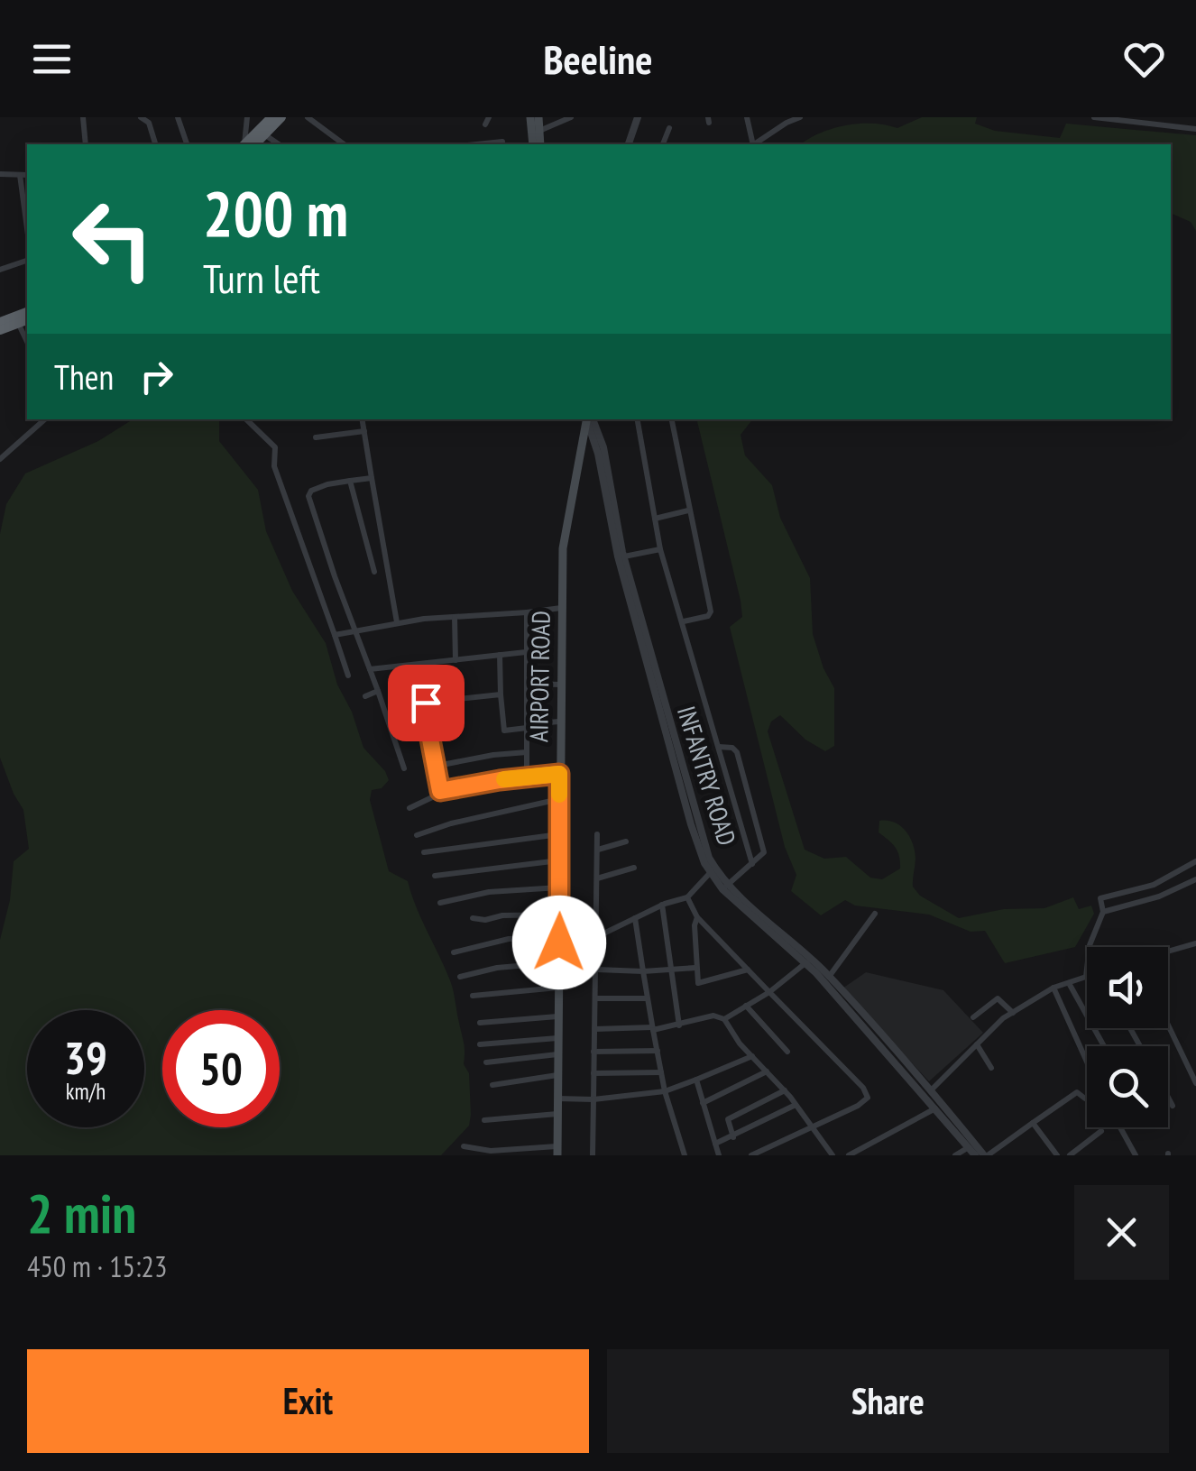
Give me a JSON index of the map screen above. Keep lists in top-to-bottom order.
{
  "streets": {
    "main road": ["AIRPORT ROAD"],
    "street": ["INFANTRY ROAD"]
  },
  "page": {
    "header": "Beeline",
    "turn": ["200 m", "Turn left"],
    "then": "Then",
    "speed": "39 km/h",
    "limit": "50",
    "heading": ["2 min", "450 m · 15:23"],
    "buttons": ["Exit", "Share"]
  }
}
